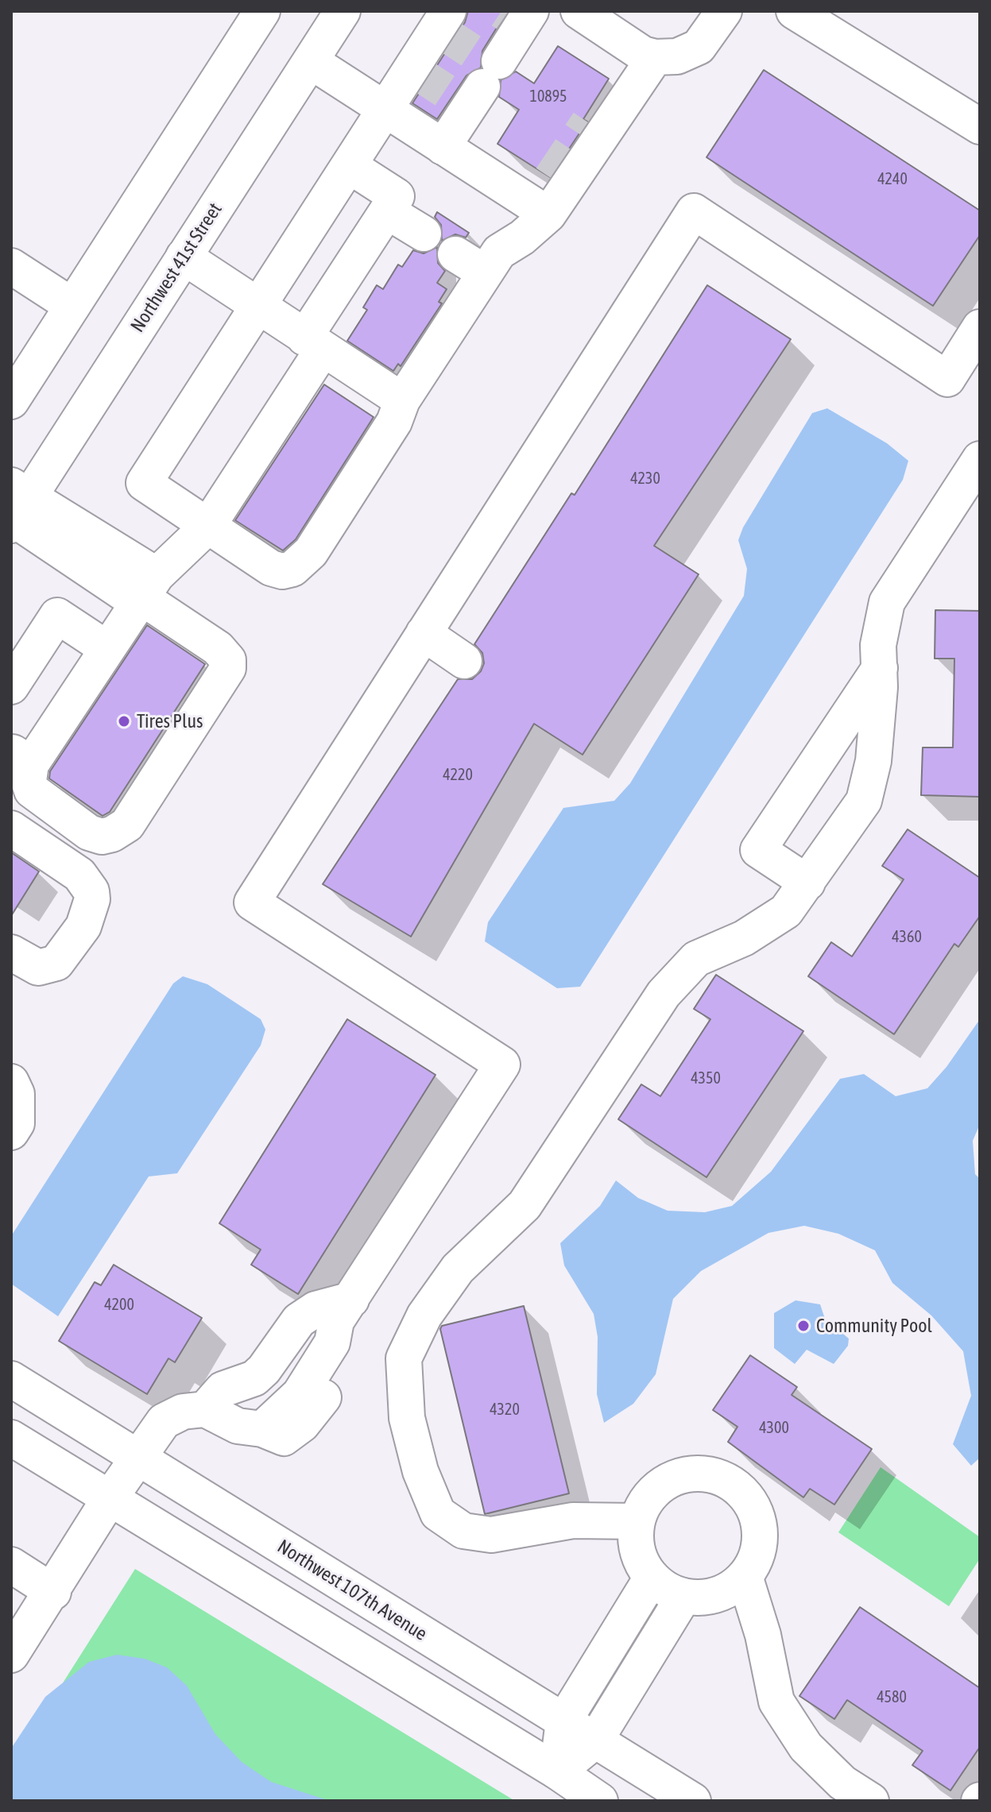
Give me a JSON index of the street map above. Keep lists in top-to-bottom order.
{
  "streets": {
    "main road": ["Northwest 41st Street", "Northwest 107th Avenue"]
  },
  "places": ["Tires Plus", "Community Pool"],
  "house_numbers": [
    "10895",
    "4240",
    "4230",
    "4220",
    "4360",
    "4350",
    "4200",
    "4320",
    "4300",
    "4580"
  ]
}
